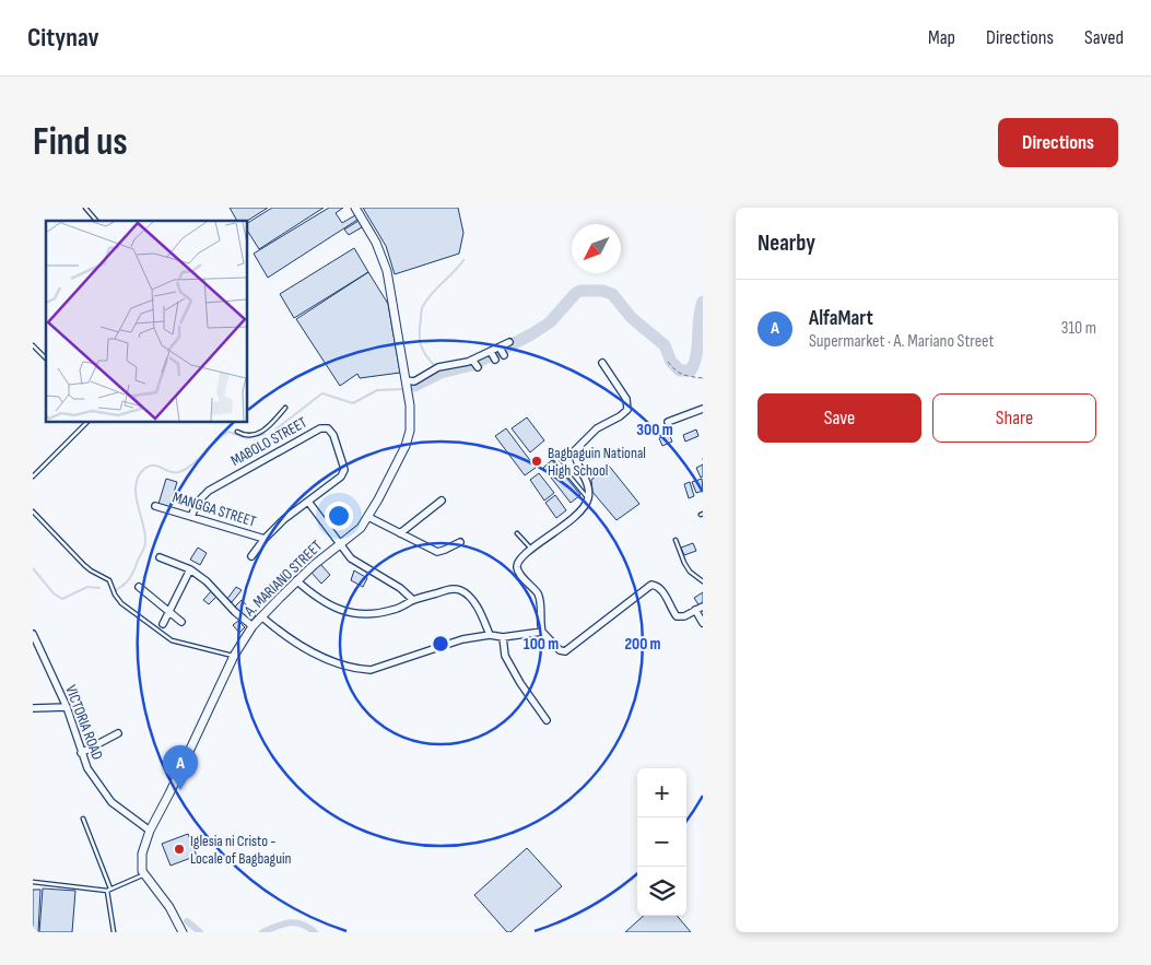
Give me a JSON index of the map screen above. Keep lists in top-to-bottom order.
{
  "streets": {
    "street": [
      "MABOLO STREET",
      "MANGGA STREET",
      "A. MARIANO STREET",
      "VICTORIA ROAD"
    ]
  },
  "crossings": [
    ["MABOLO STREET", "MANGGA STREET"],
    ["A. MARIANO STREET", "VICTORIA ROAD"]
  ],
  "places": ["Bagbaguin National High School", "Iglesia ni Cristo - Locale of Bagbaguin"],
  "north": "bottom left",
  "page": {
    "header": "Citynav",
    "nav": ["Map", "Directions", "Saved"],
    "buttons": [
      "Directions",
      ["Save", "Share"]
    ],
    "title": "Find us",
    "heading": "Nearby",
    "list": [
      {
        "mark": "A",
        "name": "AlfaMart",
        "note": "Supermarket · A. Mariano Street",
        "value": "310 m"
      }
    ],
    "pins": "A",
    "map_buttons": ["+", "−"]
  },
  "rings": ["300 m", "100 m", "200 m"]
}
